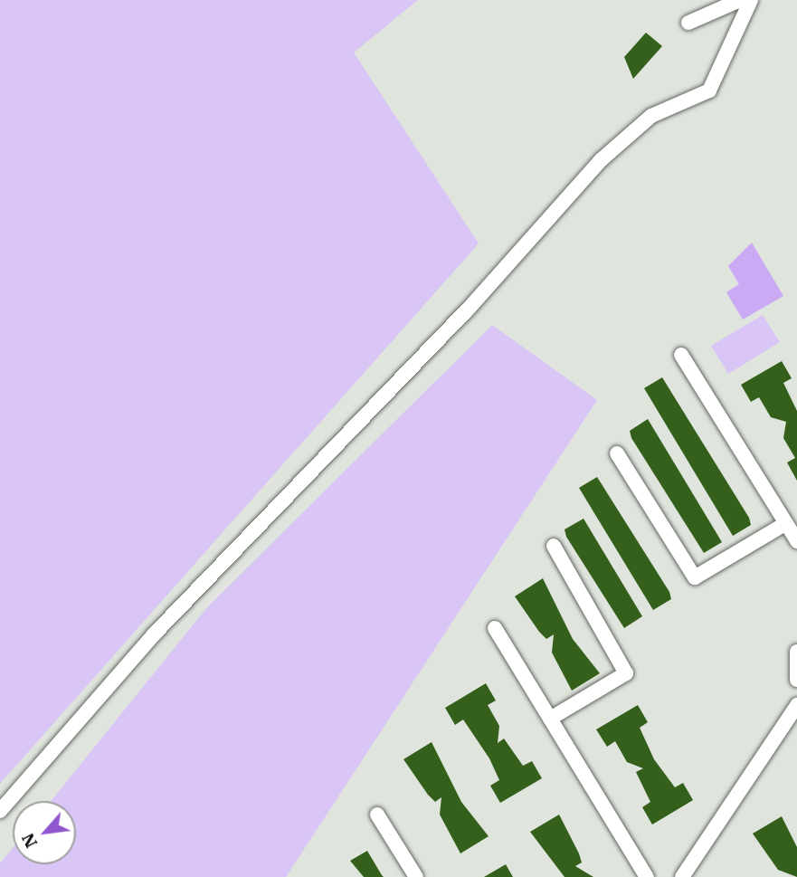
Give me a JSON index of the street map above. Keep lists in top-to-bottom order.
{
  "north": "bottom left"
}
